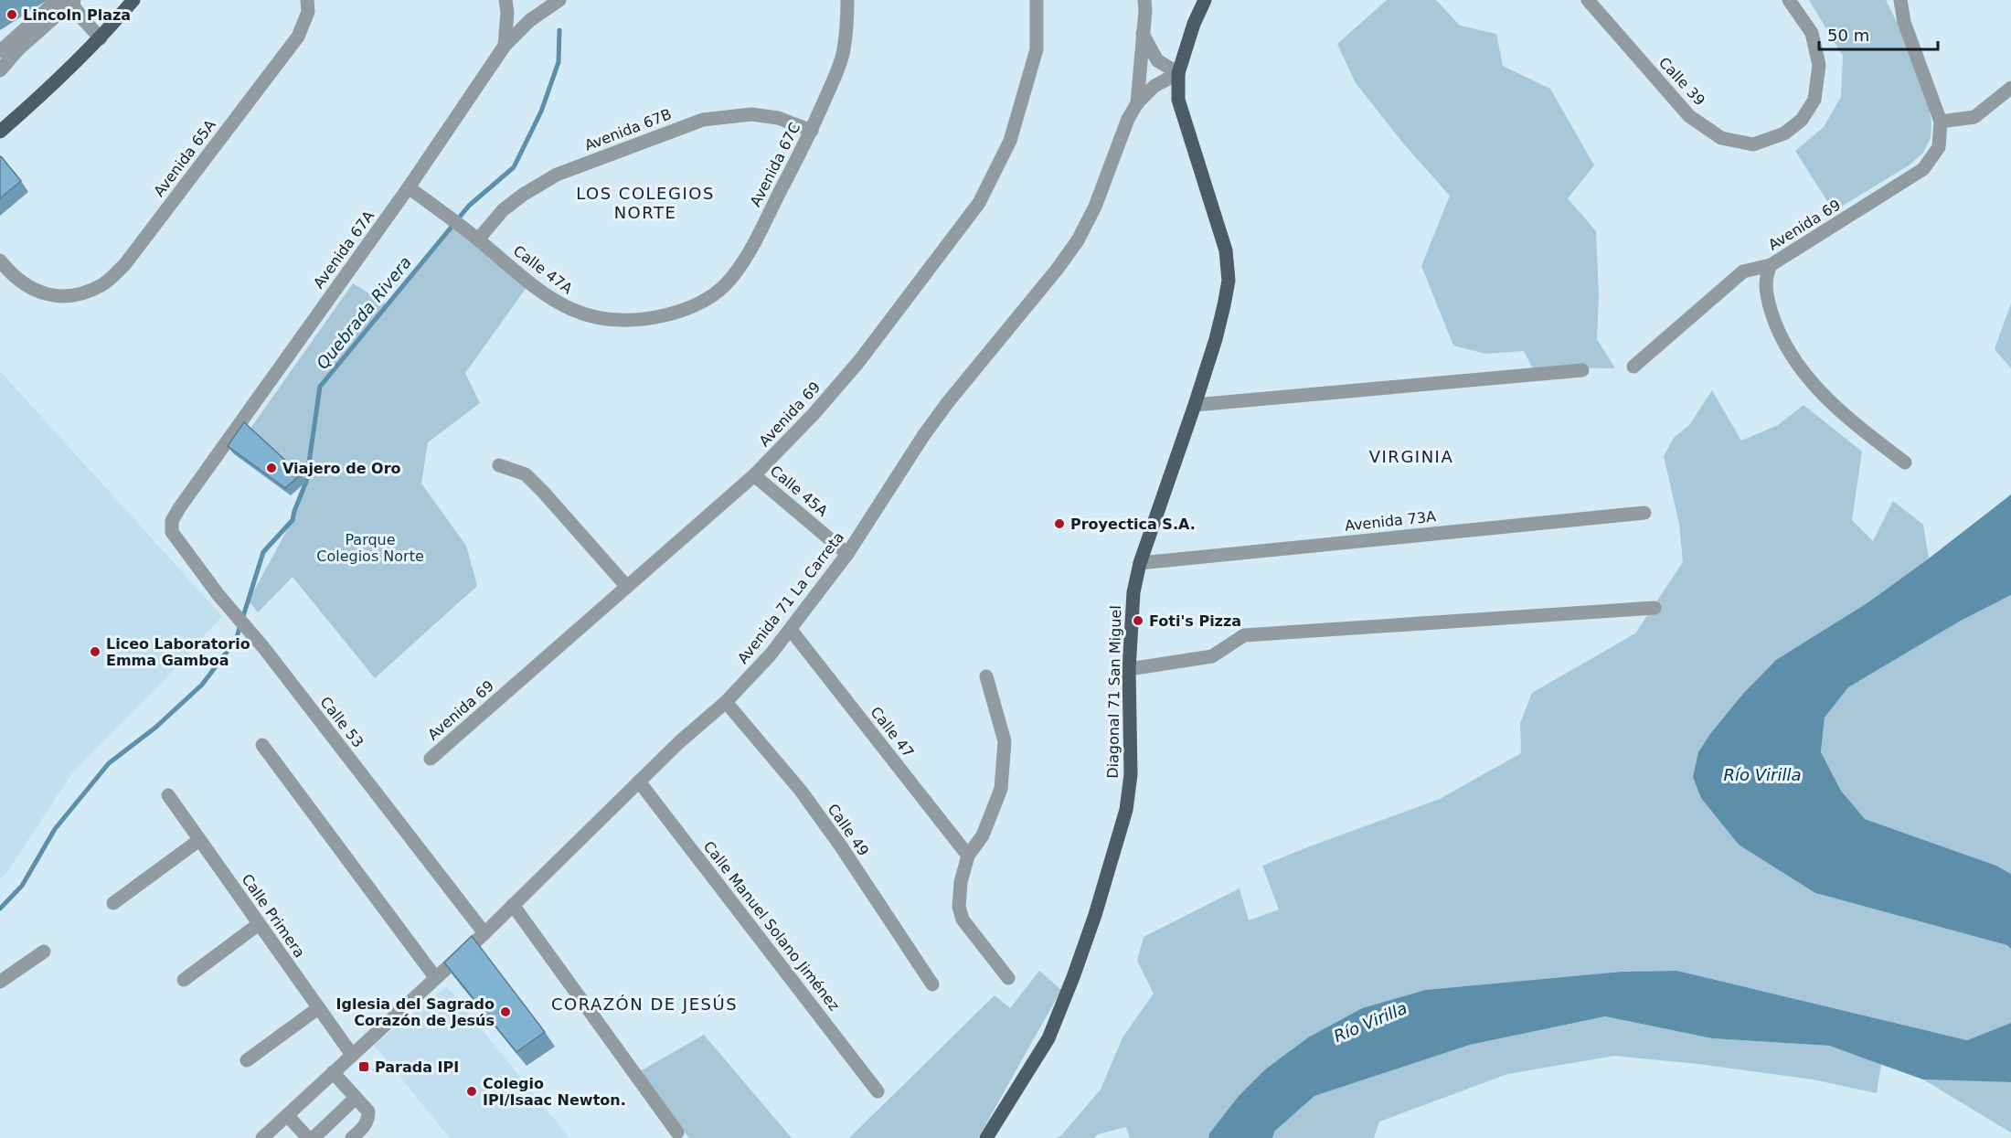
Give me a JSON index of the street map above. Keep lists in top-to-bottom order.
{
  "streets": {
    "main road": ["Diagonal 71 San Miguel"],
    "street": [
      "Calle 39",
      "Avenida 67B",
      "Avenida 65A",
      "Avenida 67C",
      "Avenida 69",
      "Avenida 67A",
      "Calle 47A",
      "Calle 45A",
      "Avenida 73A",
      "Avenida 71 La Carreta",
      "Calle 53",
      "Calle 47",
      "Calle 49",
      "Calle Primera",
      "Calle Manuel Solano Jiménez"
    ]
  },
  "crossings": [
    ["Avenida 67B", "Avenida 67C"],
    ["Avenida 67B", "Calle 47A"],
    ["Avenida 67C", "Calle 47A"],
    ["Avenida 69", "Calle 45A"],
    ["Avenida 67A", "Calle 47A"],
    ["Avenida 67A", "Calle 53"],
    ["Calle 45A", "Avenida 71 La Carreta"],
    ["Avenida 73A", "Diagonal 71 San Miguel"],
    ["Avenida 71 La Carreta", "Diagonal 71 San Miguel"],
    ["Avenida 71 La Carreta", "Calle 53"],
    ["Avenida 71 La Carreta", "Calle 47"],
    ["Avenida 71 La Carreta", "Calle 49"],
    ["Avenida 71 La Carreta", "Calle Primera"],
    ["Avenida 71 La Carreta", "Calle Manuel Solano Jiménez"]
  ],
  "districts": ["LOS COLEGIOS NORTE", "VIRGINIA", "CORAZÓN DE JESÚS"],
  "water": ["Quebrada Rivera", "Río Virilla"],
  "parks": ["Parque Colegios Norte"],
  "places": {
    "other": [
      "Lincoln Plaza",
      "Viajero de Oro",
      "Proyectica S.A.",
      "Foti's Pizza",
      "Liceo Laboratorio Emma Gamboa",
      "Iglesia del Sagrado Corazón de Jesús",
      "Colegio IPI/Isaac Newton."
    ],
    "transit": ["Parada IPI"]
  },
  "scale_bar": "50 m"
}
